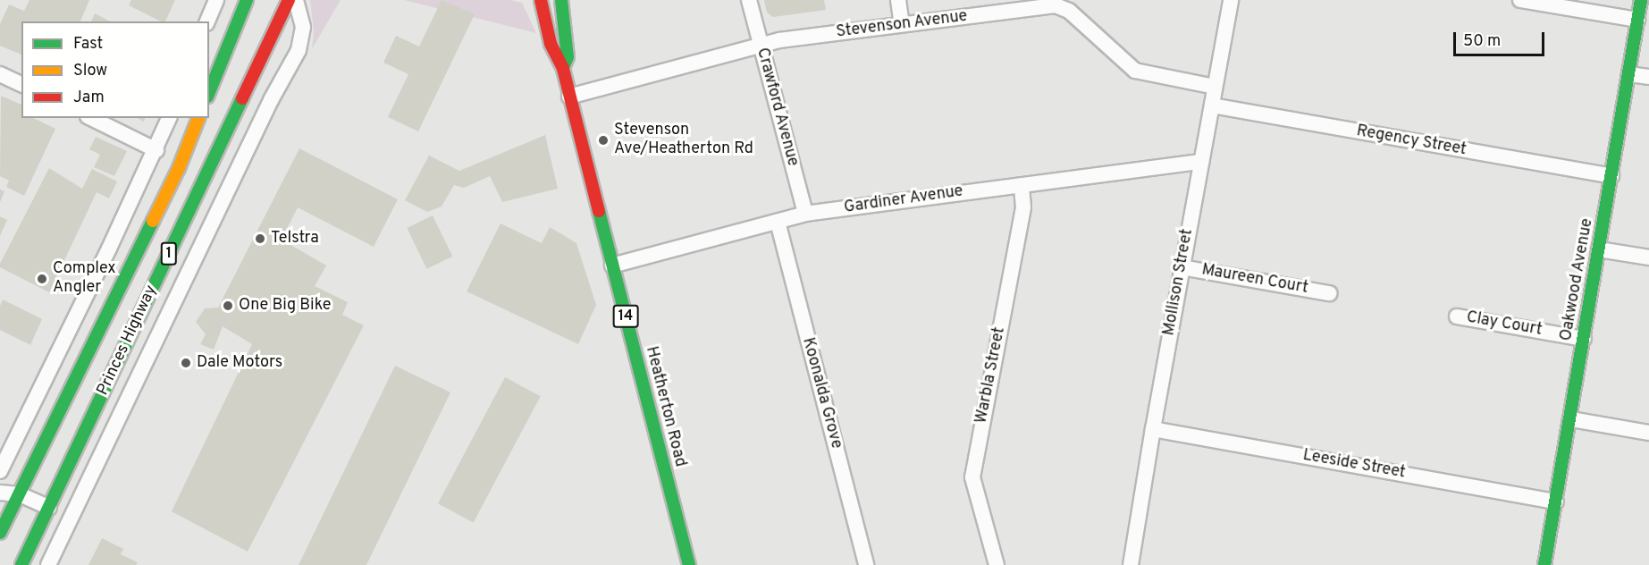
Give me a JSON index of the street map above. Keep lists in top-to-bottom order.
{
  "streets": {
    "main road": [
      "1",
      "Oakwood Avenue",
      "14",
      "Princes Highway",
      "Heatherton Road"
    ],
    "street": [
      "Stevenson Avenue",
      "Crawford Avenue",
      "Regency Street",
      "Gardiner Avenue",
      "Maureen Court",
      "Mollison Street",
      "Clay Court",
      "Warbla Street",
      "Koonalda Grove",
      "Leeside Street"
    ]
  },
  "crossings": [
    ["Stevenson Avenue", "Crawford Avenue"],
    ["Stevenson Avenue", "Mollison Street"],
    ["Stevenson Avenue", "Heatherton Road"],
    ["Crawford Avenue", "Gardiner Avenue"],
    ["Regency Street", "Oakwood Avenue"],
    ["Regency Street", "Mollison Street"],
    ["Gardiner Avenue", "Mollison Street"],
    ["Gardiner Avenue", "Warbla Street"],
    ["Gardiner Avenue", "Koonalda Grove"],
    ["Gardiner Avenue", "Heatherton Road"],
    ["Maureen Court", "Mollison Street"],
    ["Oakwood Avenue", "Clay Court"],
    ["Oakwood Avenue", "Leeside Street"],
    ["Mollison Street", "Leeside Street"]
  ],
  "places": [
    "Stevenson Ave/Heatherton Rd",
    "Telstra",
    "Complex Angler",
    "One Big Bike",
    "Dale Motors"
  ],
  "legend": ["Fast", "Slow", "Jam"],
  "scale_bar": "50 m"
}
